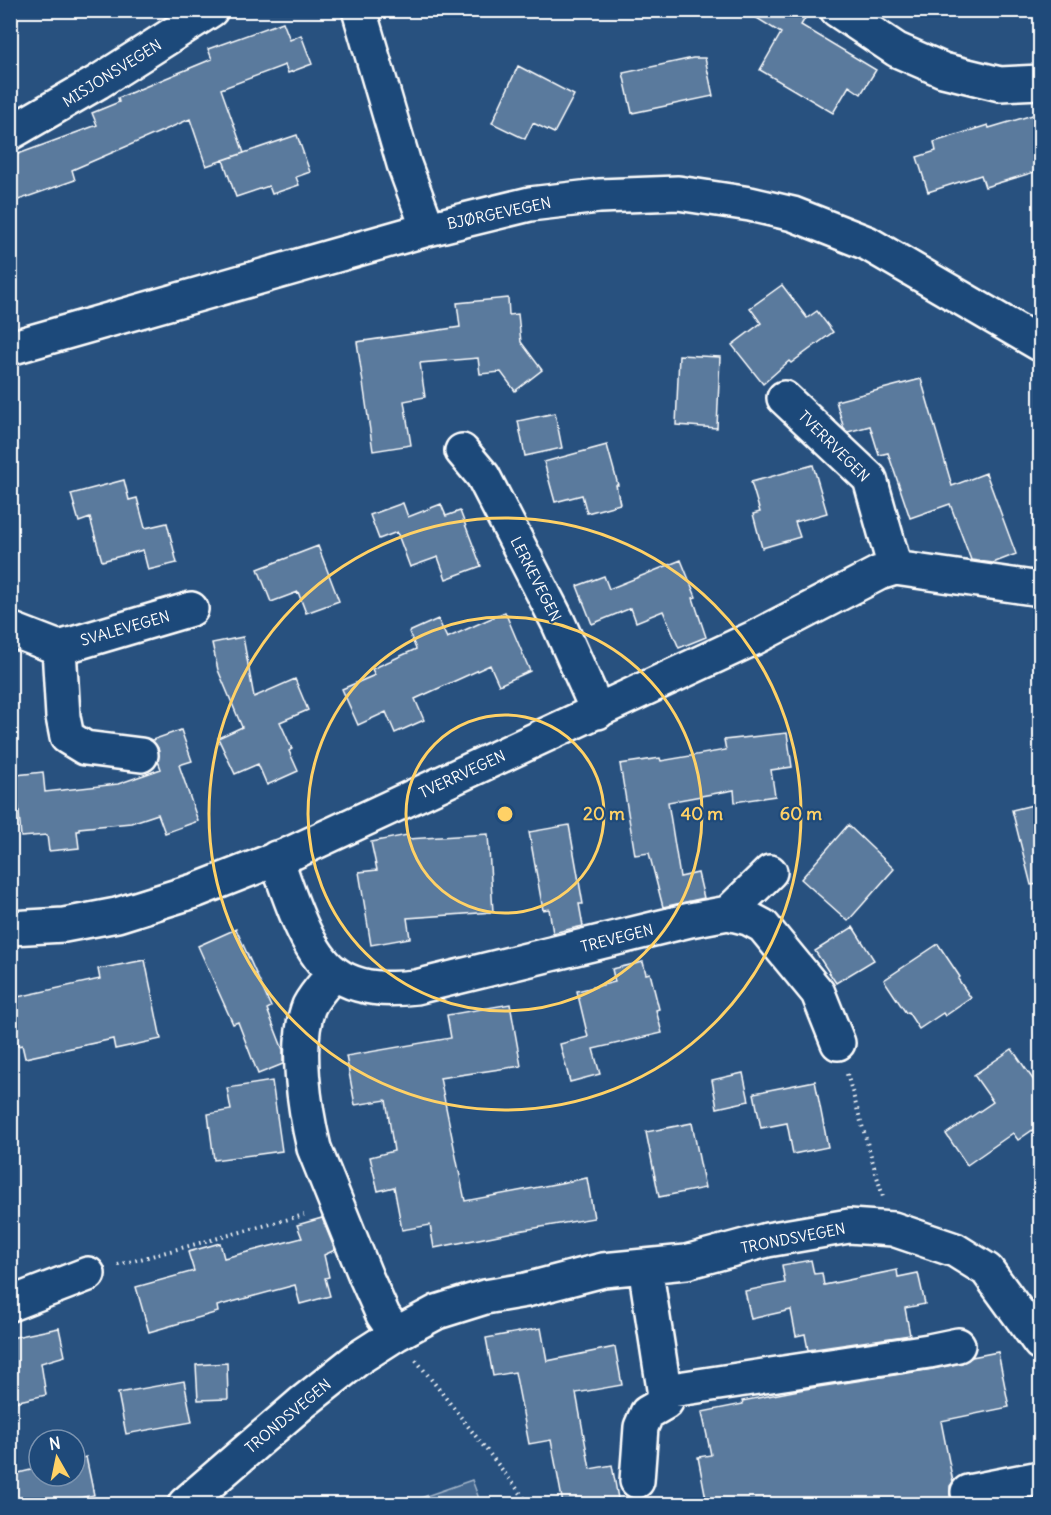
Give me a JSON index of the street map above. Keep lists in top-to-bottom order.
{
  "streets": {
    "street": [
      "MISJONSVEGEN",
      "BJØRGEVEGEN",
      "TVERRVEGEN",
      "LERKEVEGEN",
      "SVALEVEGEN",
      "TREVEGEN",
      "TRONDSVEGEN"
    ]
  },
  "crossings": [
    ["TVERRVEGEN", "LERKEVEGEN"],
    ["TVERRVEGEN", "TREVEGEN"]
  ],
  "north": "top",
  "rings": ["20 m", "40 m", "60 m"]
}
